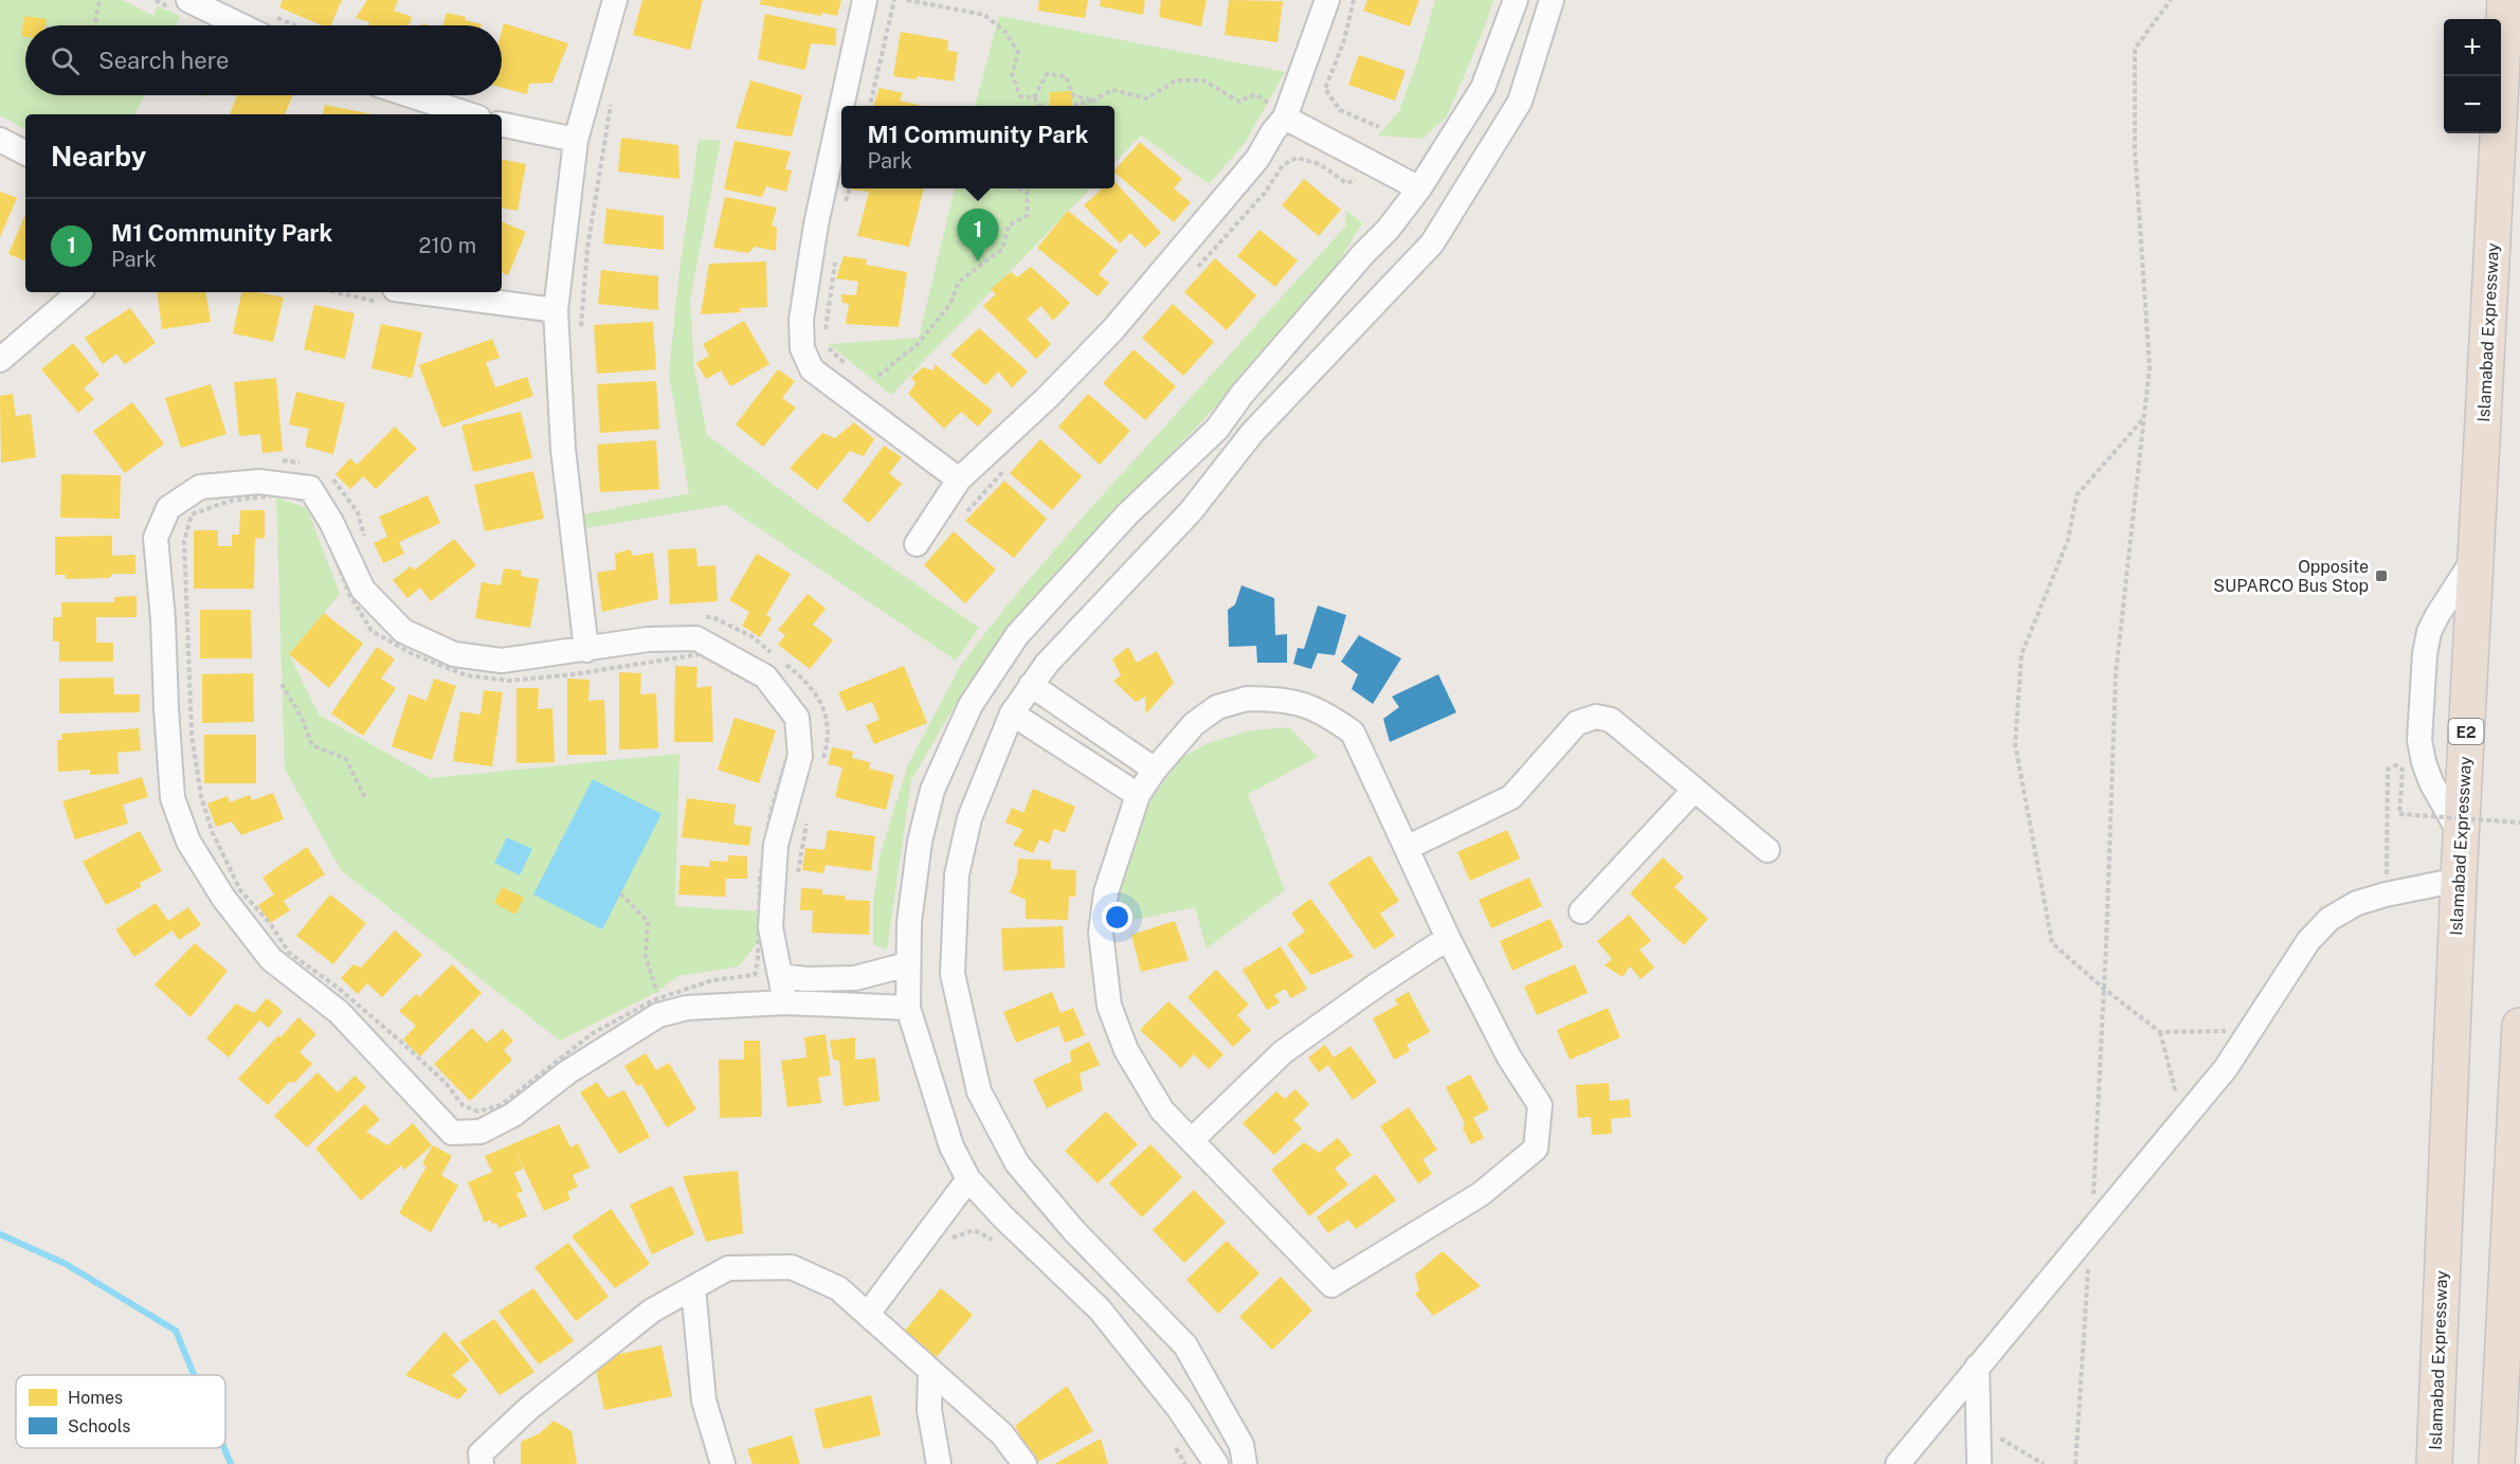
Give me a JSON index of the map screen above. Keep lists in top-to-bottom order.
{
  "streets": {
    "highway": ["Islamabad Expressway", "E2"]
  },
  "places": {
    "transit": ["Opposite SUPARCO Bus Stop"]
  },
  "legend": ["Homes", "Schools"],
  "page": {
    "map_buttons": ["+", "−"],
    "search": "Search here",
    "popup": ["M1 Community Park", "Park"],
    "heading": "Nearby",
    "list": [
      {
        "mark": "1",
        "name": "M1 Community Park",
        "note": "Park",
        "value": "210 m"
      }
    ],
    "pins": "1"
  }
}
